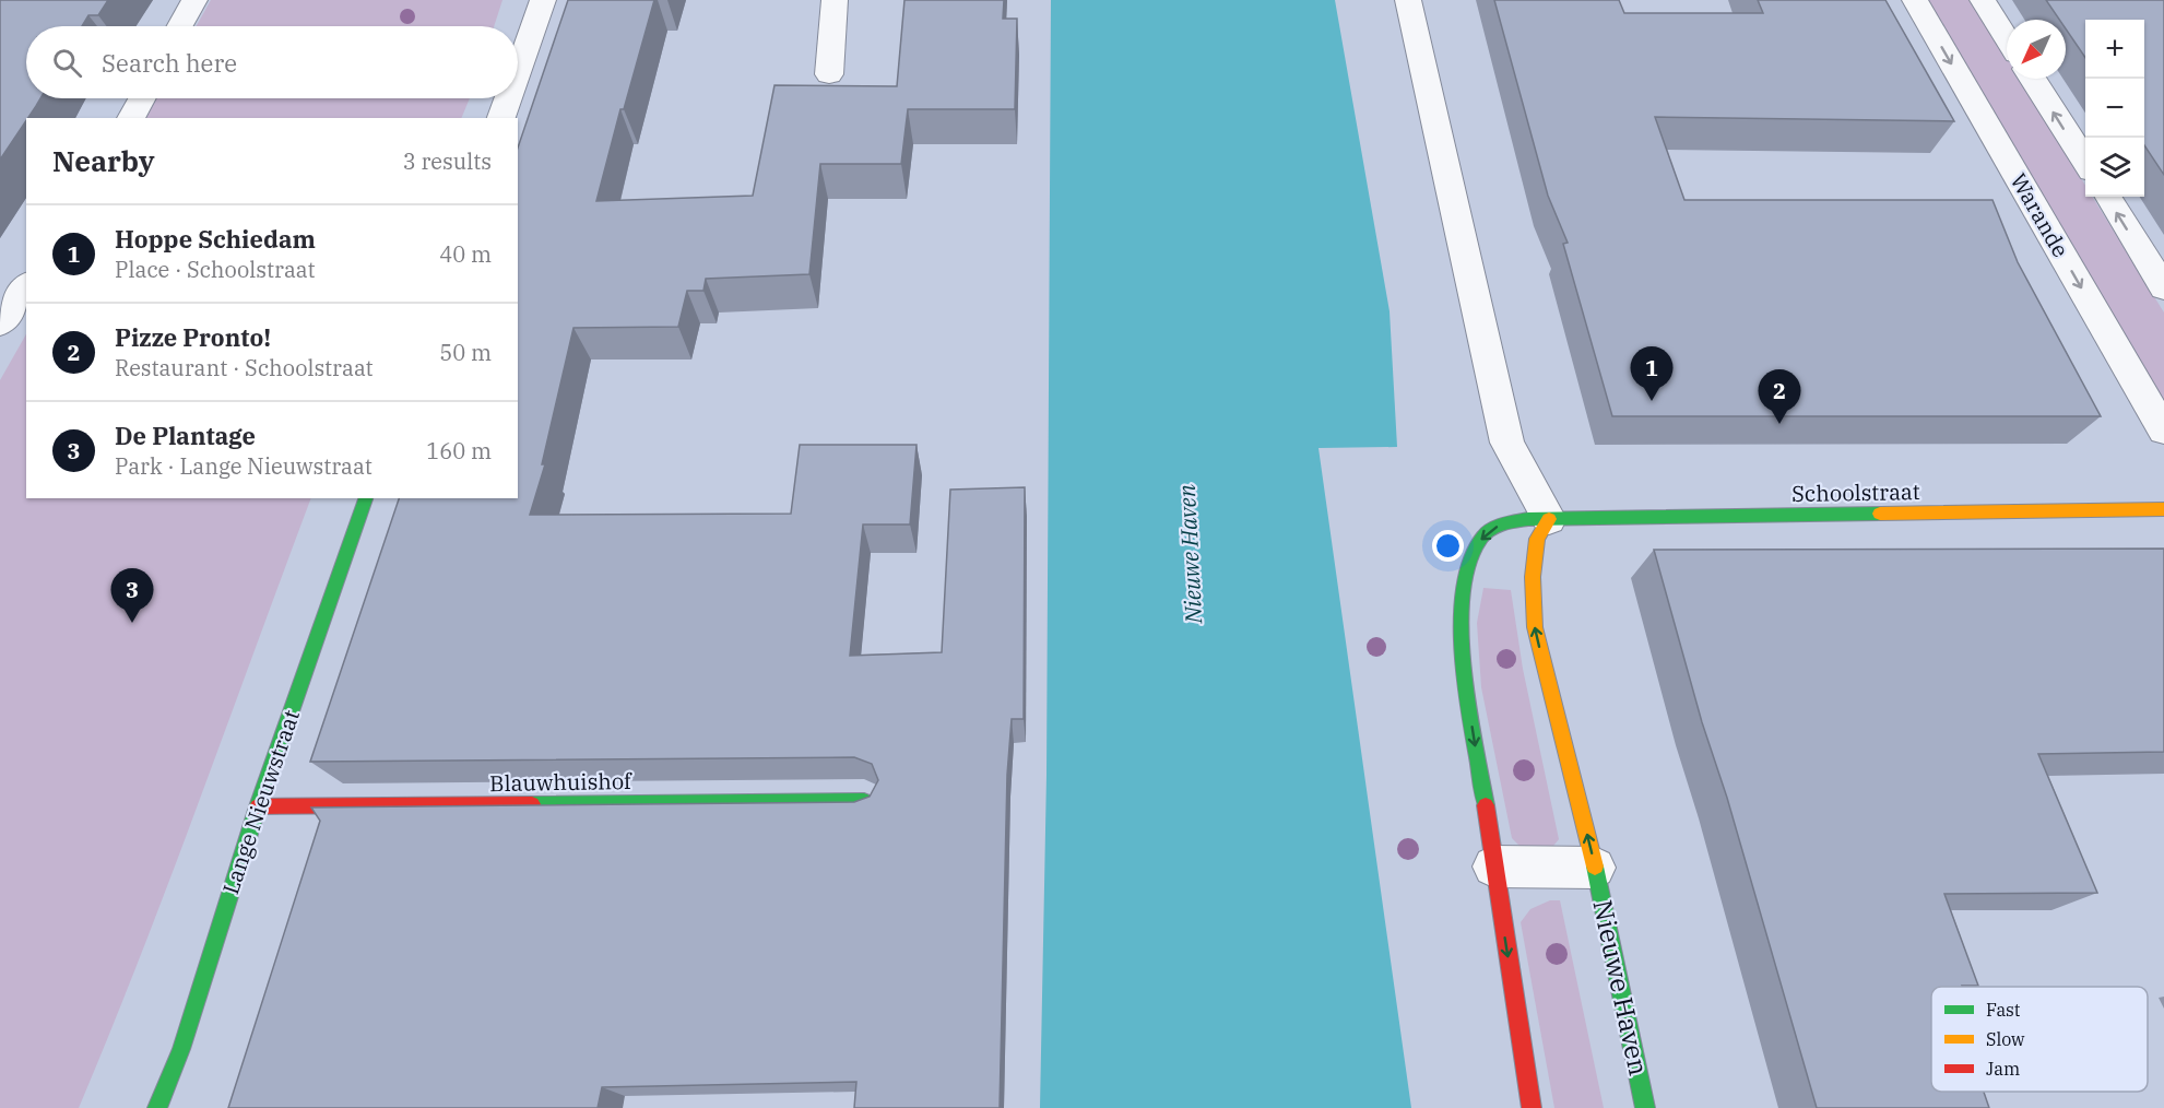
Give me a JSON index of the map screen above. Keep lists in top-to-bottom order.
{
  "streets": {
    "street": [
      "Warande",
      "Schoolstraat",
      "Blauwhuishof",
      "Lange Nieuwstraat",
      "Nieuwe Haven"
    ]
  },
  "crossings": [
    ["Schoolstraat", "Nieuwe Haven"],
    ["Blauwhuishof", "Lange Nieuwstraat"]
  ],
  "one_way": ["Nieuwe Haven"],
  "water": ["Nieuwe Haven"],
  "legend": ["Fast", "Slow", "Jam"],
  "north": "bottom left",
  "page": {
    "map_buttons": ["+", "−"],
    "search": "Search here",
    "heading": ["Nearby", "3 results"],
    "list": [
      {
        "mark": "1",
        "name": "Hoppe Schiedam",
        "note": "Place · Schoolstraat",
        "value": "40 m"
      },
      {
        "mark": "2",
        "name": "Pizze Pronto!",
        "note": "Restaurant · Schoolstraat",
        "value": "50 m"
      },
      {
        "mark": "3",
        "name": "De Plantage",
        "note": "Park · Lange Nieuwstraat",
        "value": "160 m"
      }
    ],
    "pins": ["1", "2", "3"]
  }
}
